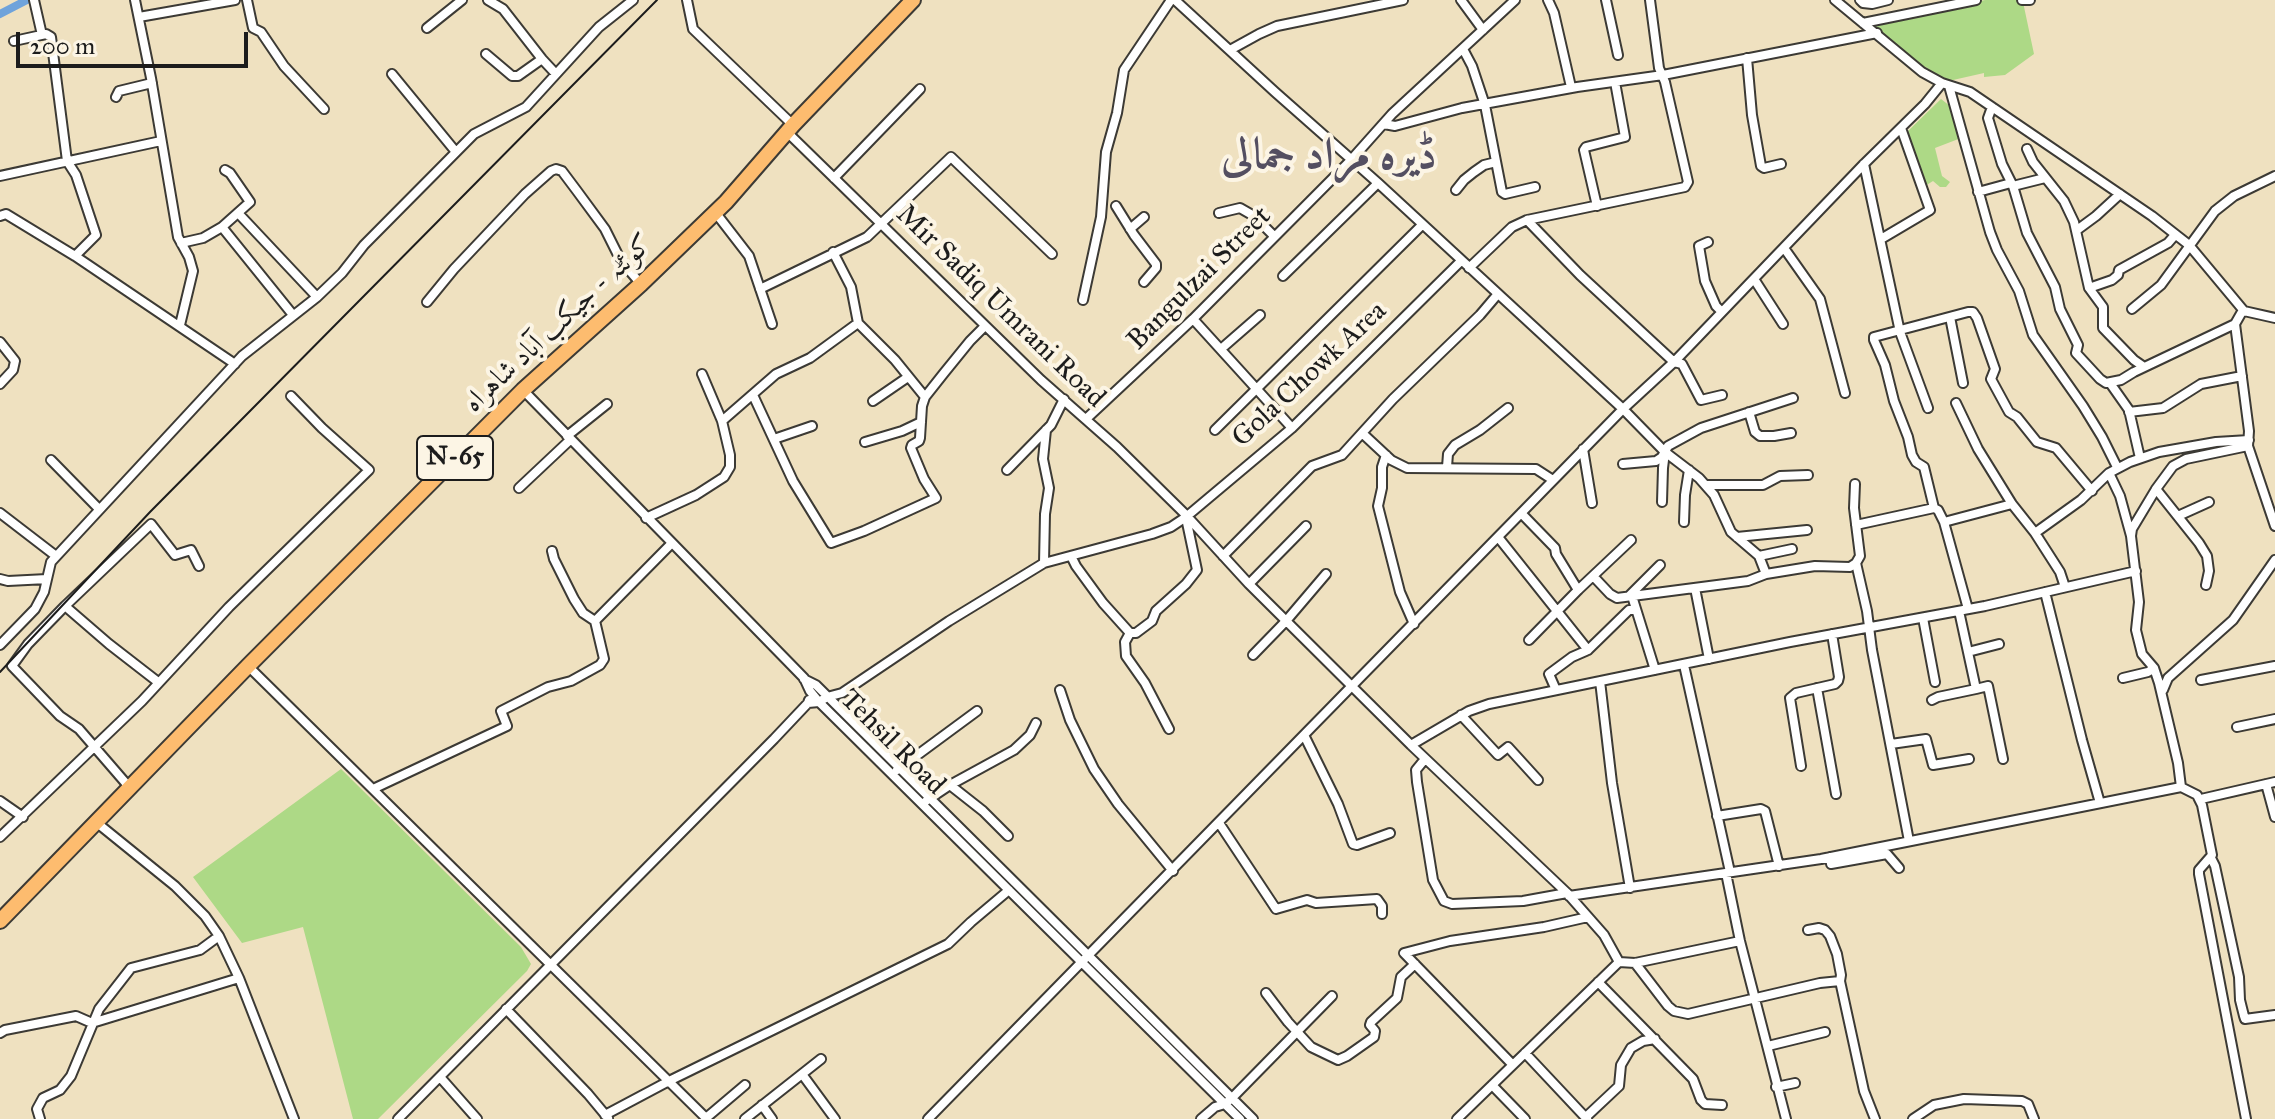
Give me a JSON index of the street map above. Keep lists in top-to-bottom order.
{
  "streets": {
    "highway": ["کوئٹہ - جیکب آباد شاہراہ", "N-65"],
    "street": [
      "Bangulzai Street",
      "Mir Sadiq Umrani Road",
      "Gola Chowk Area",
      "Tehsil Road"
    ]
  },
  "crossings": [
    ["Bangulzai Street", "Mir Sadiq Umrani Road"],
    ["Mir Sadiq Umrani Road", "کوئٹہ - جیکب آباد شاہراہ"],
    ["Mir Sadiq Umrani Road", "Gola Chowk Area"],
    ["کوئٹہ - جیکب آباد شاہراہ", "Tehsil Road"],
    ["Gola Chowk Area", "Tehsil Road"]
  ],
  "districts": ["ڈیرہ مراد جمالی"],
  "scale_bar": "200 m"
}
